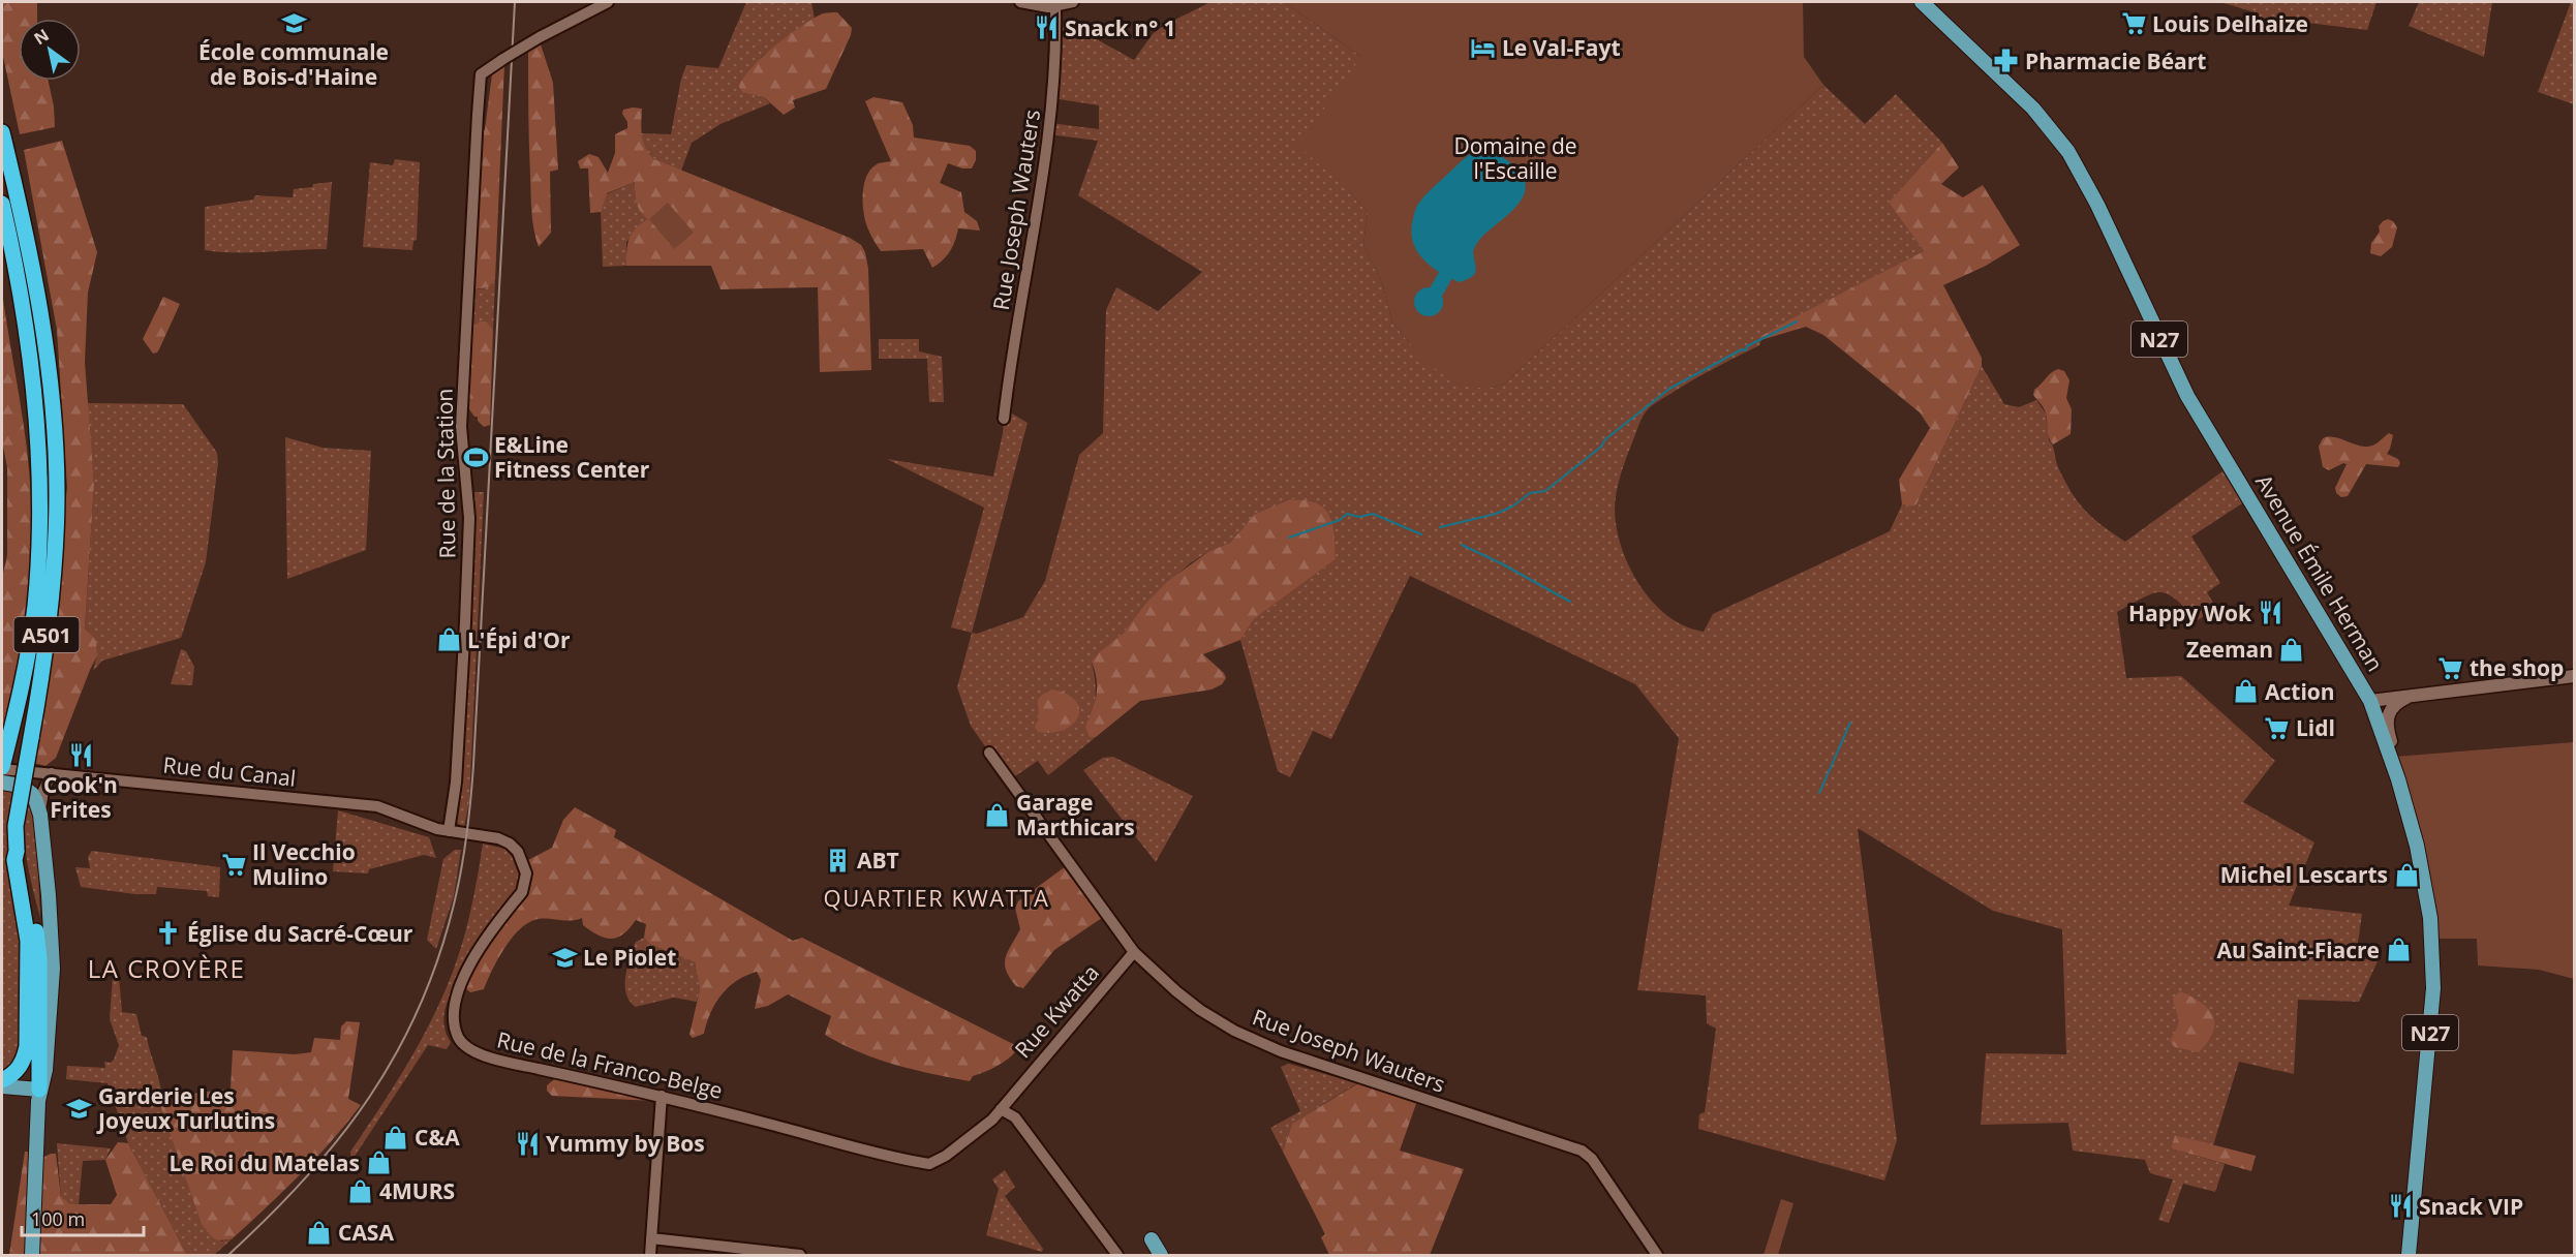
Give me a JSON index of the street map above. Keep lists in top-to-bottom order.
{
  "streets": {
    "highway": ["A501"],
    "main road": ["N27", "Avenue Émile Herman"],
    "street": [
      "Rue Joseph Wauters",
      "Rue de la Station",
      "Rue du Canal",
      "Rue Kwatta",
      "Rue de la Franco-Belge"
    ]
  },
  "crossings": [
    ["Rue Joseph Wauters", "Rue Kwatta"],
    ["Rue de la Station", "Rue du Canal"],
    ["Rue de la Station", "Rue de la Franco-Belge"],
    ["A501", "Rue du Canal"],
    ["Rue du Canal", "Rue de la Franco-Belge"],
    ["Rue Kwatta", "Rue de la Franco-Belge"]
  ],
  "districts": ["QUARTIER KWATTA", "LA CROYÈRE"],
  "parks": ["Domaine de l'Escaille"],
  "places": {
    "school or university": ["École communale de Bois-d'Haine", "Le Piolet", "Garderie Les Joyeux Turlutins"],
    "supermarket": [
      "Louis Delhaize",
      "the shop",
      "Lidl",
      "Il Vecchio Mulino"
    ],
    "restaurant": [
      "Snack n° 1",
      "Happy Wok",
      "Cook'n Frites",
      "Yummy by Bos",
      "Snack VIP"
    ],
    "hotel": ["Le Val-Fayt"],
    "pharmacy": ["Pharmacie Béart"],
    "sports": ["E&Line Fitness Center"],
    "shop": [
      "L'Épi d'Or",
      "Zeeman",
      "Action",
      "Garage Marthicars",
      "Michel Lescarts",
      "Au Saint-Fiacre",
      "C&A",
      "Le Roi du Matelas",
      "4MURS",
      "CASA"
    ],
    "building": ["ABT"],
    "church": ["Église du Sacré-Cœur"]
  },
  "scale_bar": "100 m",
  "north": "top left"
}
